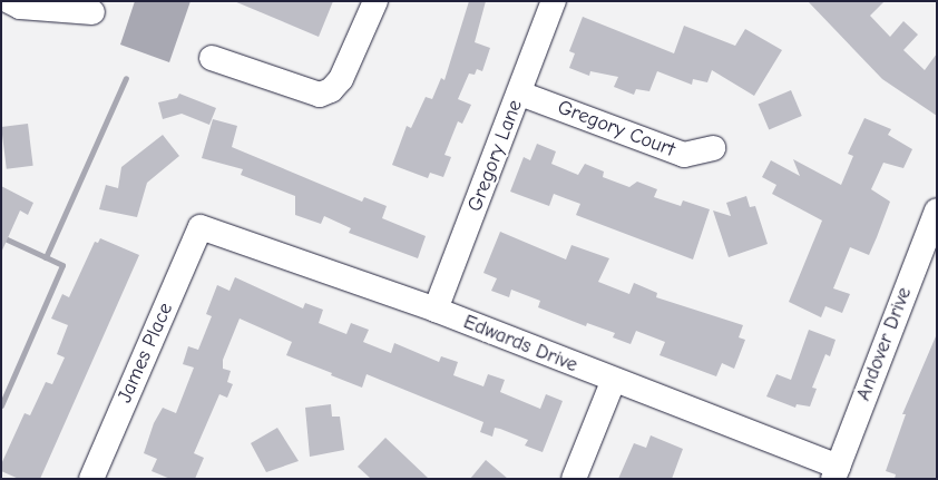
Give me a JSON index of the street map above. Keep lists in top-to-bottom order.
{
  "streets": {
    "street": [
      "Gregory Court",
      "Gregory Lane",
      "Edwards Drive",
      "Andover Drive",
      "James Place"
    ]
  },
  "crossings": [
    ["Gregory Court", "Gregory Lane"],
    ["Gregory Lane", "Edwards Drive"],
    ["Edwards Drive", "Andover Drive"],
    ["Edwards Drive", "James Place"]
  ]
}
